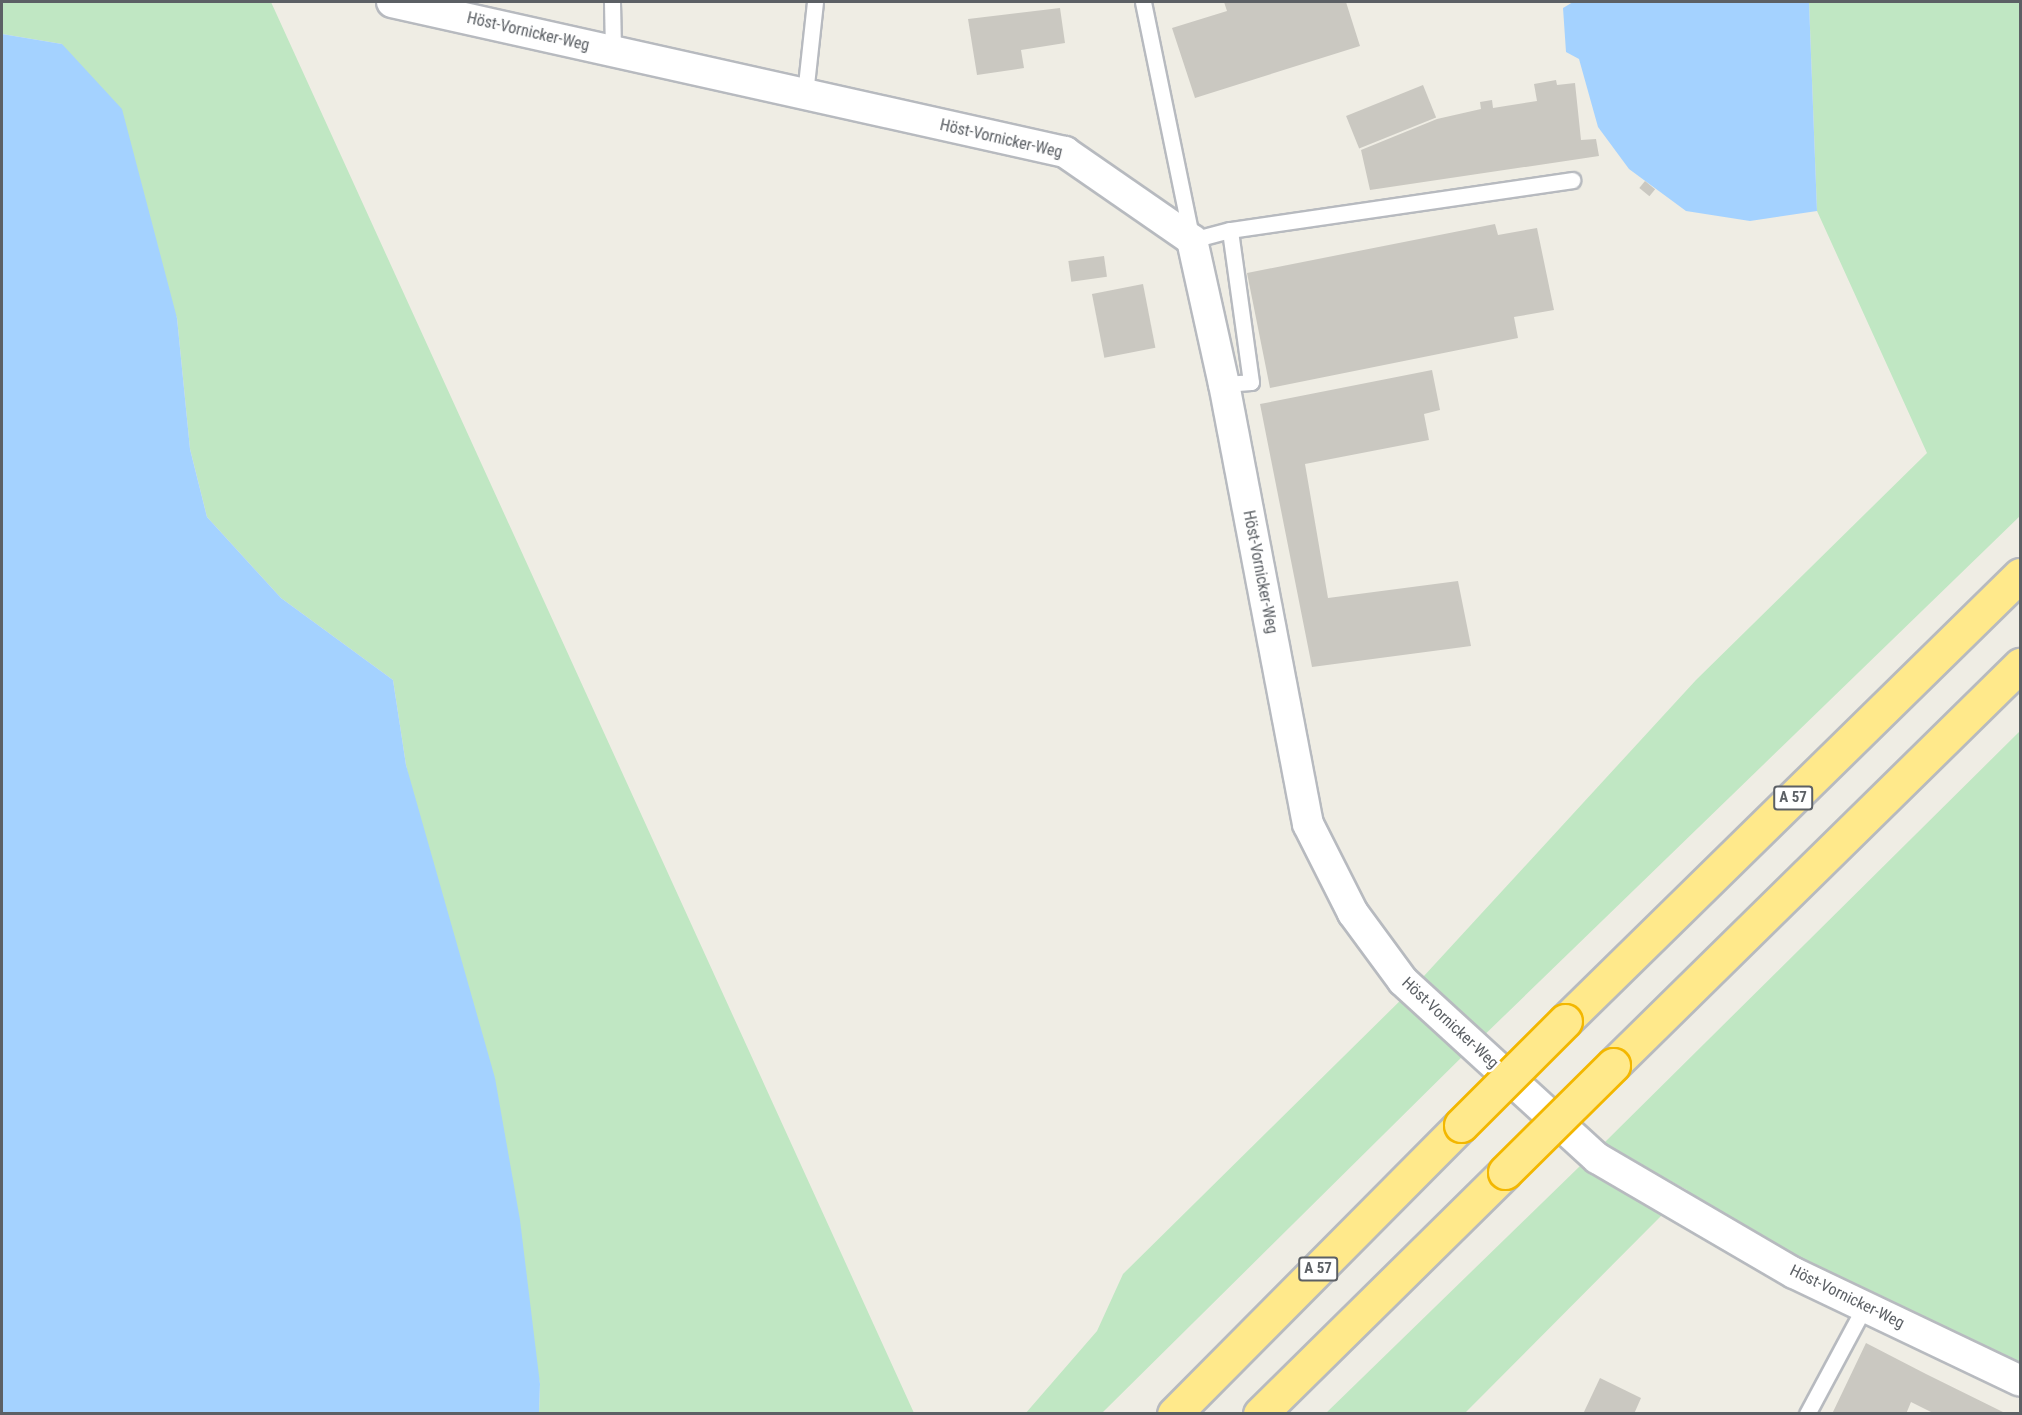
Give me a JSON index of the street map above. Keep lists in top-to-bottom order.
{
  "streets": {
    "highway": ["A 57"],
    "street": ["Höst-Vornicker-Weg"]
  }
}
